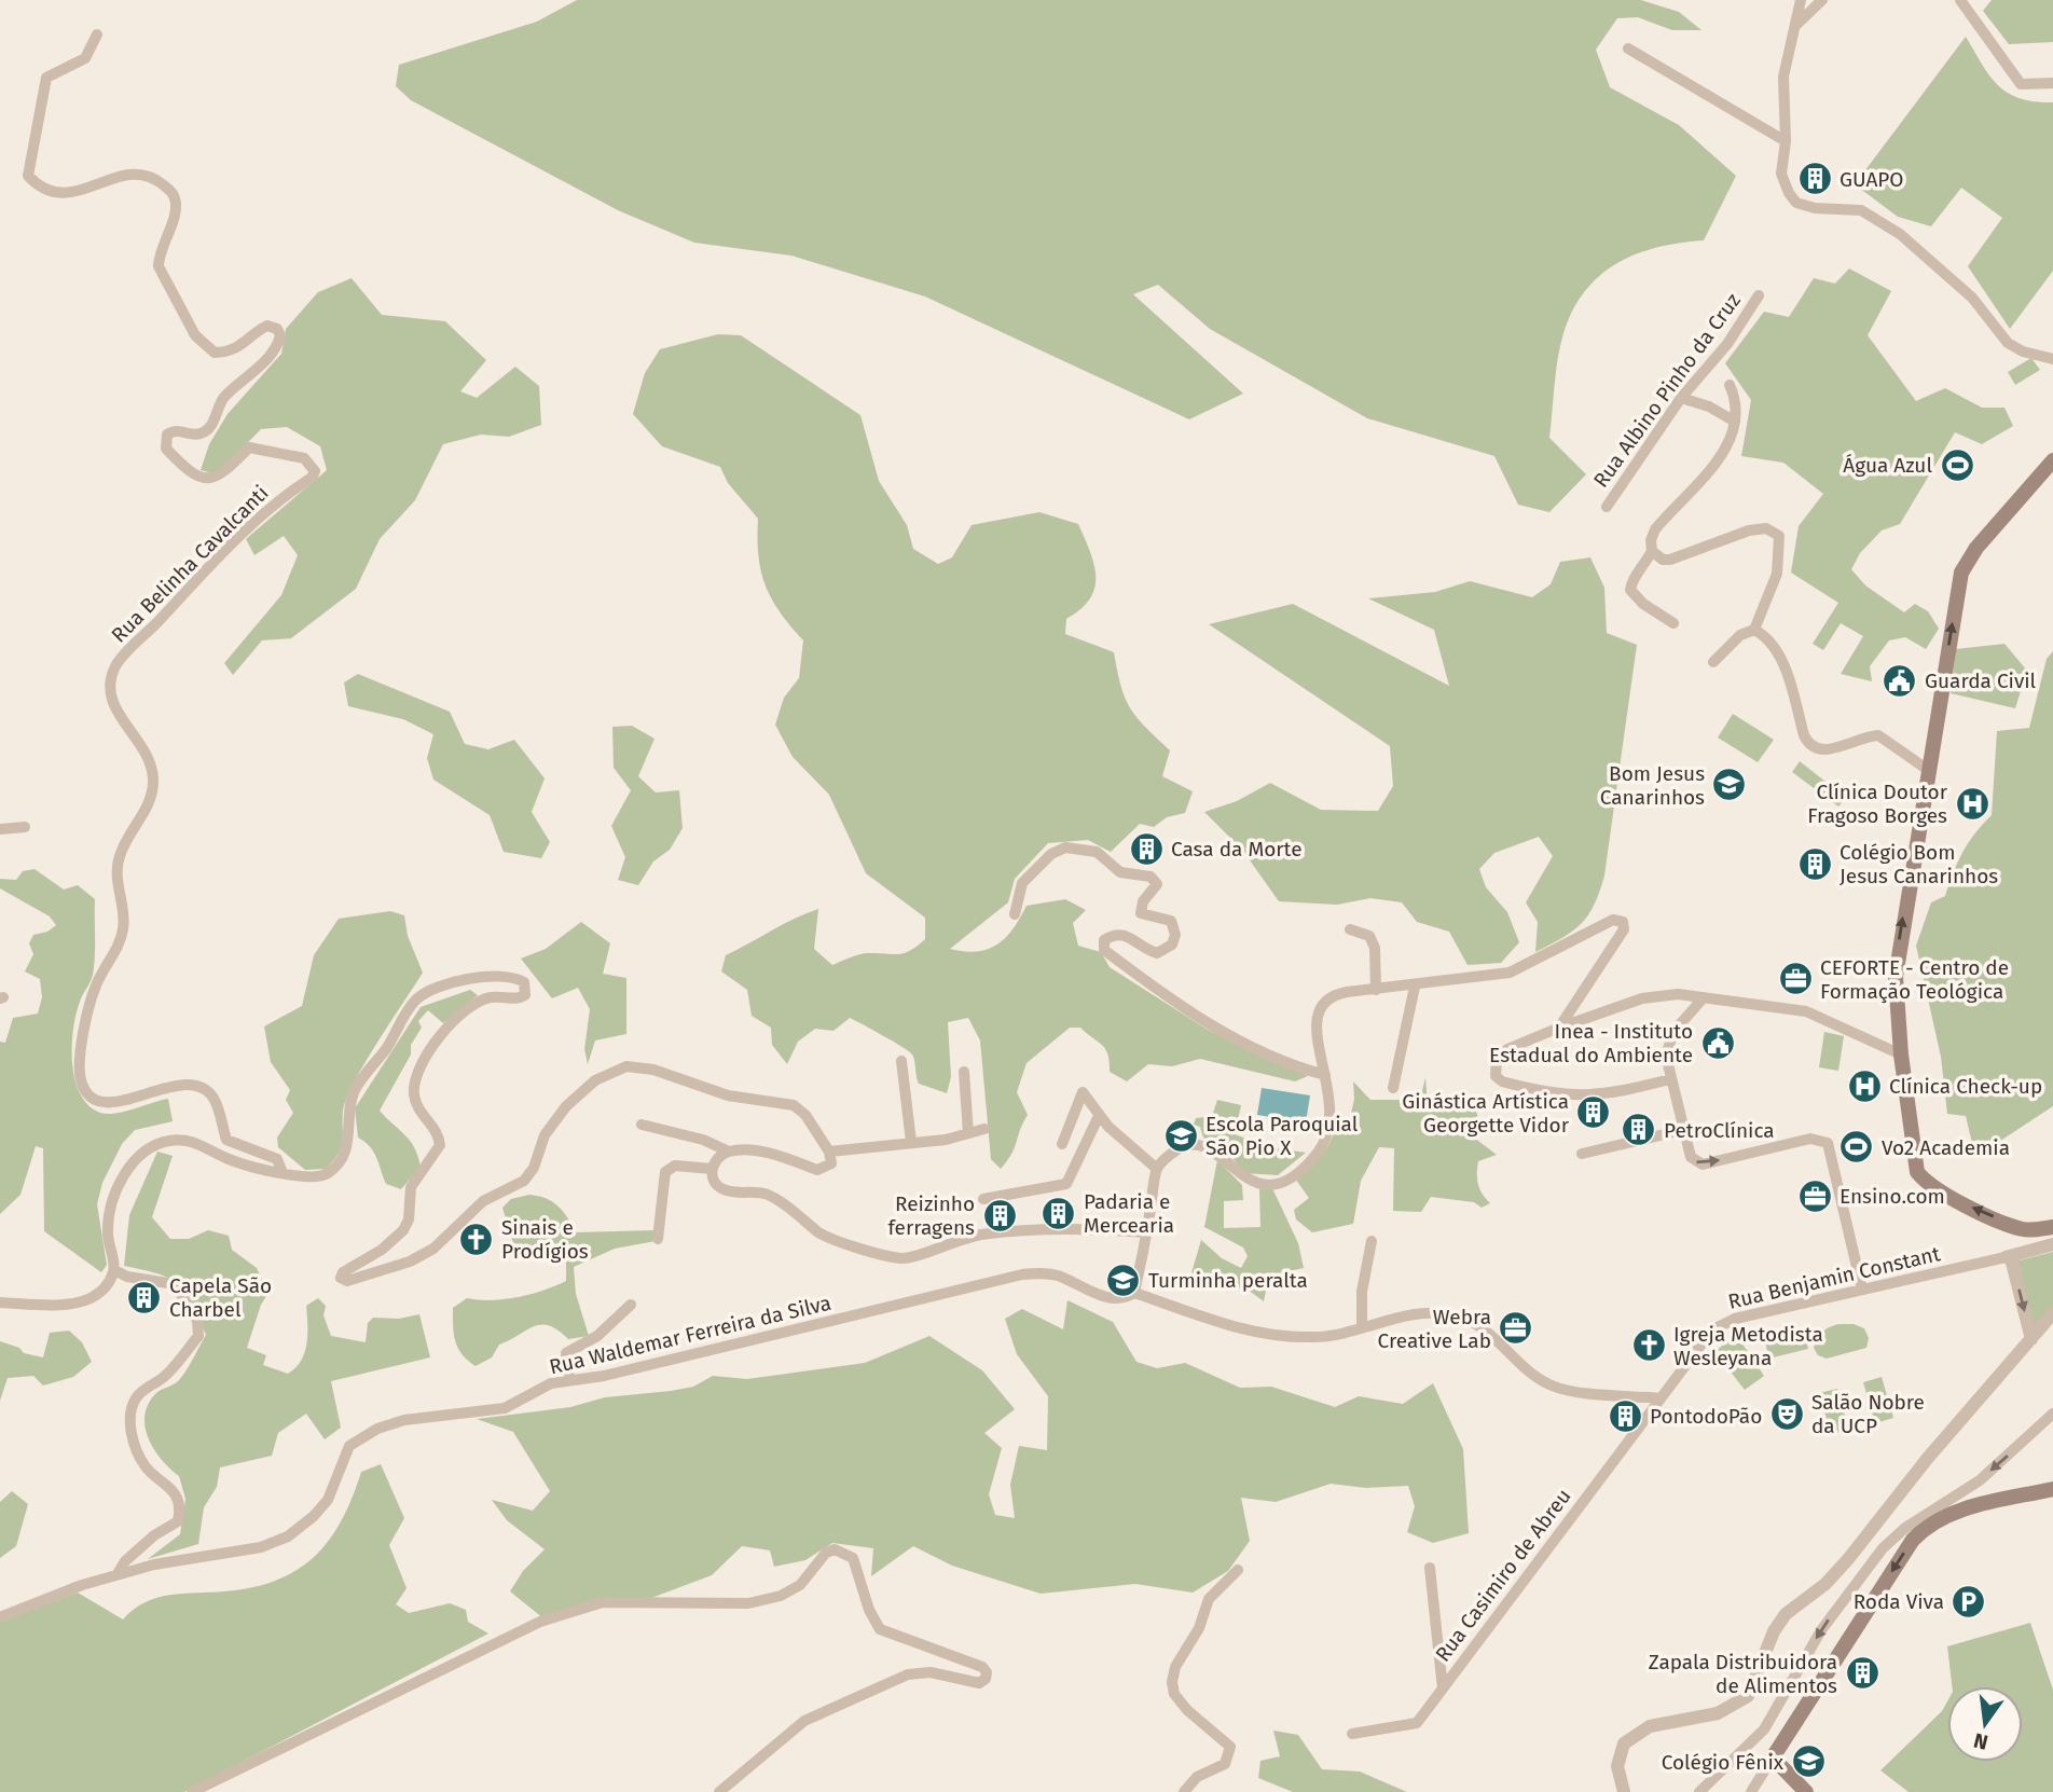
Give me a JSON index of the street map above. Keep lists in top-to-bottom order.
{
  "streets": {
    "street": [
      "Rua Albino Pinho da Cruz",
      "Rua Belinha Cavalcanti",
      "Rua Benjamin Constant",
      "Rua Waldemar Ferreira da Silva",
      "Rua Casimiro de Abreu"
    ]
  },
  "crossings": [
    ["Rua Benjamin Constant", "Rua Casimiro de Abreu"]
  ],
  "places": {
    "building": [
      "GUAPO",
      "Casa da Morte",
      "Colégio Bom Jesus Canarinhos",
      "Ginástica Artística Georgette Vidor",
      "PetroClínica",
      "Padaria e Mercearia",
      "Reizinho ferragens",
      "Capela São Charbel",
      "PontodoPão",
      "Zapala Distribuidora de Alimentos"
    ],
    "sports": ["Água Azul", "Vo2 Academia"],
    "public building": ["Guarda Civil", "Inea - Instituto Estadual do Ambiente"],
    "school or university": [
      "Bom Jesus Canarinhos",
      "Escola Paroquial São Pio X",
      "Turminha peralta",
      "Colégio Fênix"
    ],
    "hospital": ["Clínica Doutor Fragoso Borges", "Clínica Check-up"],
    "office": ["CEFORTE - Centro de Formação Teológica", "Ensino.com", "Webra Creative Lab"],
    "church": ["Sinais e Prodígios", "Igreja Metodista Wesleyana"],
    "theatre": ["Salão Nobre da UCP"],
    "parking": ["Roda Viva"]
  },
  "north": "bottom"
}
